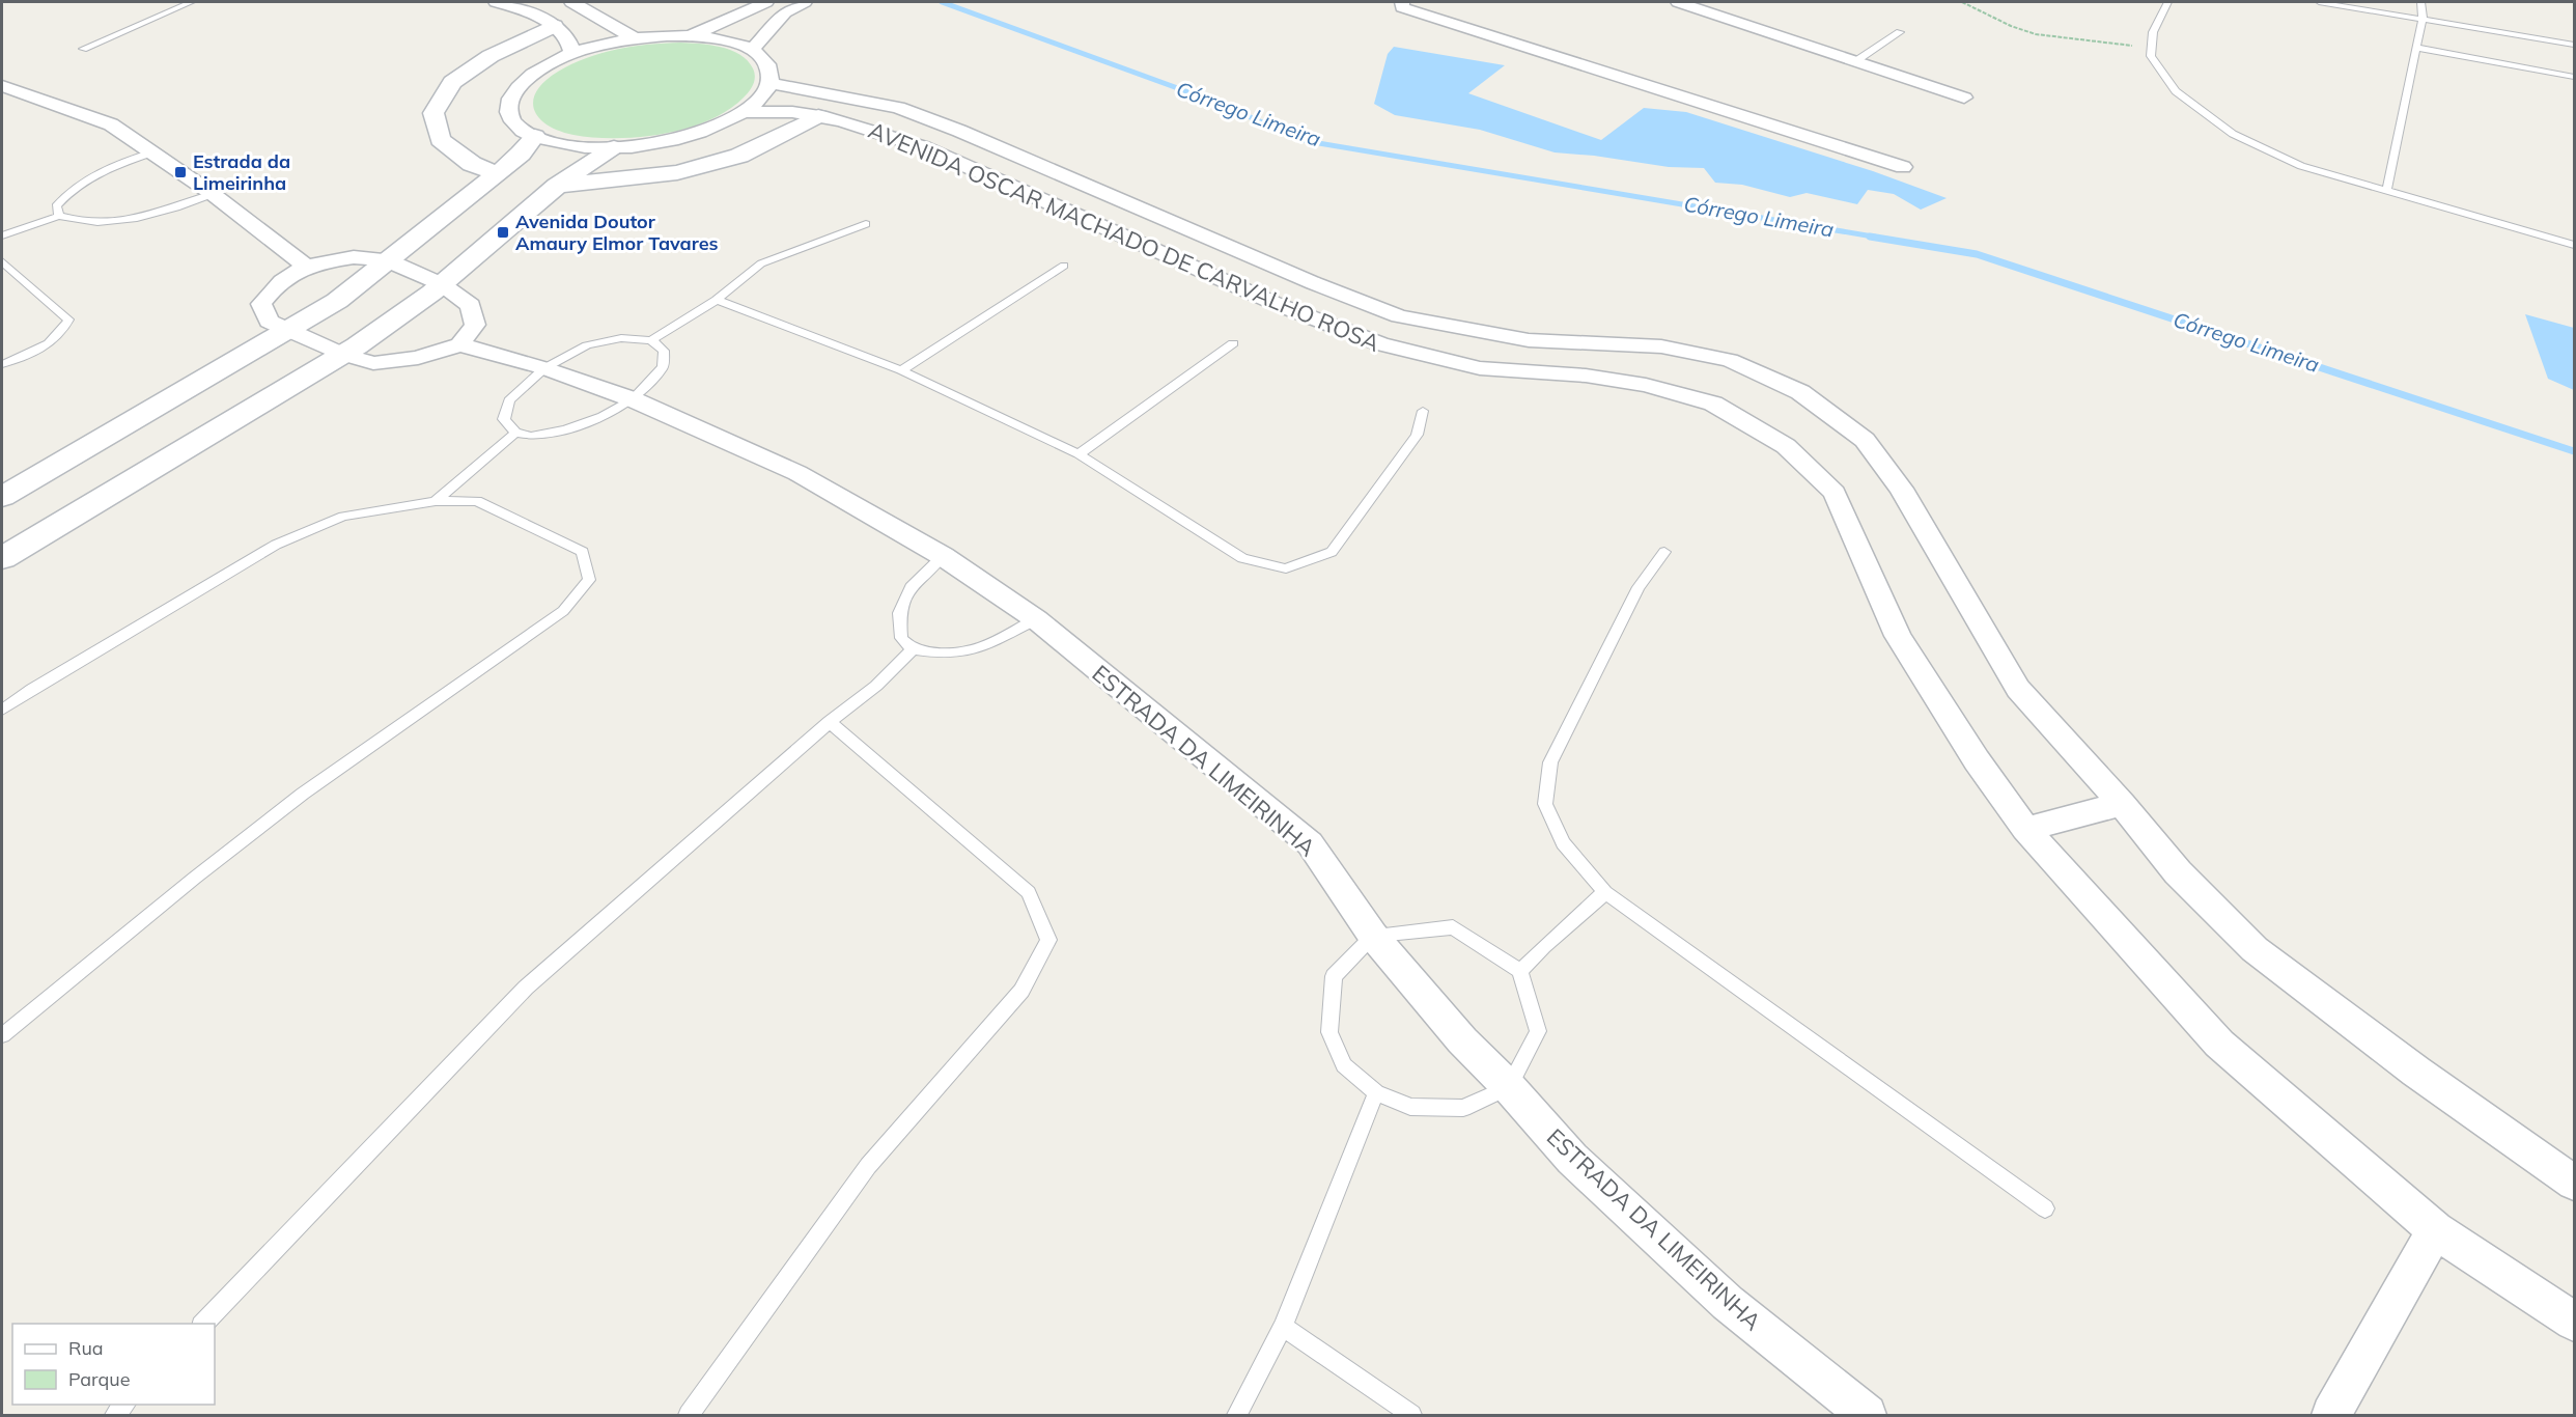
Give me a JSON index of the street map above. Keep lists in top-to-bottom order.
{
  "streets": {
    "street": ["AVENIDA OSCAR MACHADO DE CARVALHO ROSA", "ESTRADA DA LIMEIRINHA"]
  },
  "water": ["Córrego Limeira"],
  "places": {
    "transit": ["Estrada da Limeirinha", "Avenida Doutor Amaury Elmor Tavares"]
  },
  "legend": ["Rua", "Parque"]
}
